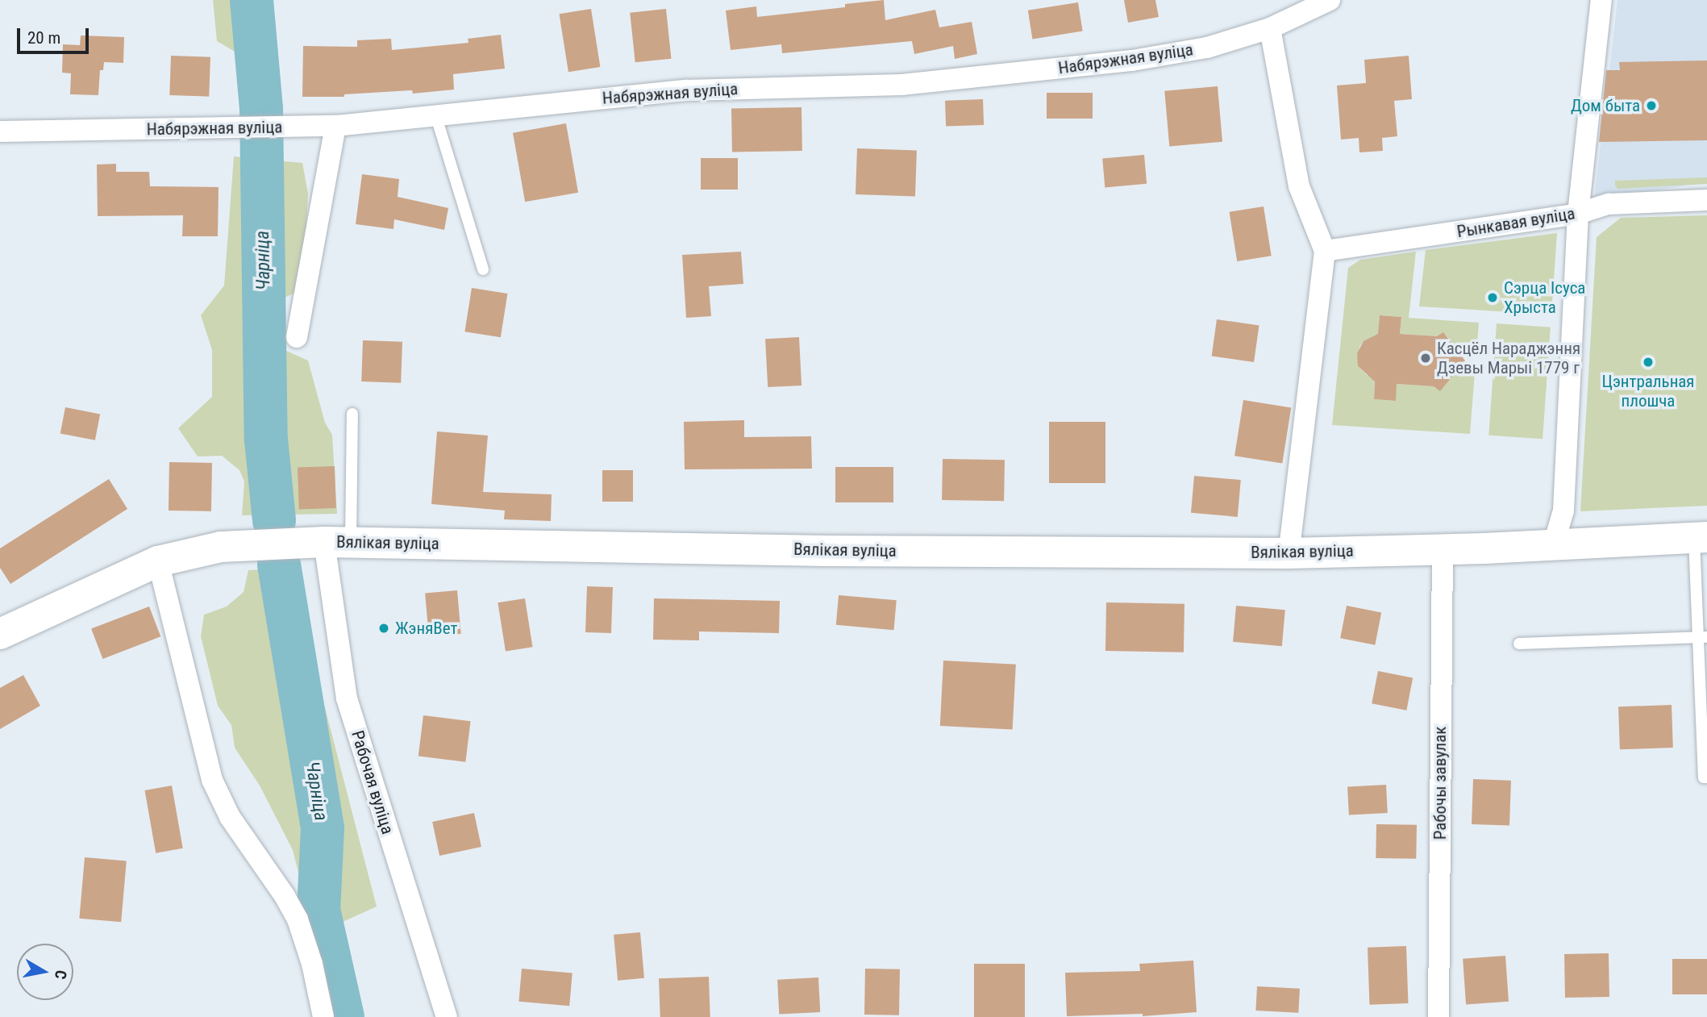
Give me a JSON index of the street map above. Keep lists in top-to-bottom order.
{
  "streets": {
    "main road": ["Вялікая вуліца"],
    "street": [
      "Набярэжная вуліца",
      "Рынкавая вуліца",
      "Рабочая вуліца",
      "Рабочы завулак"
    ]
  },
  "crossings": [
    ["Вялікая вуліца", "Рабочая вуліца"],
    ["Вялікая вуліца", "Рабочы завулак"]
  ],
  "water": ["Чарніца"],
  "places": [
    "Дом быта",
    "Сэрца Ісуса Хрыста",
    "Касцёл Нараджэння Дзевы Марыі 1779 г",
    "Цэнтральная плошча",
    "ЖэняВет"
  ],
  "scale_bar": "20 m",
  "north": "right"
}
